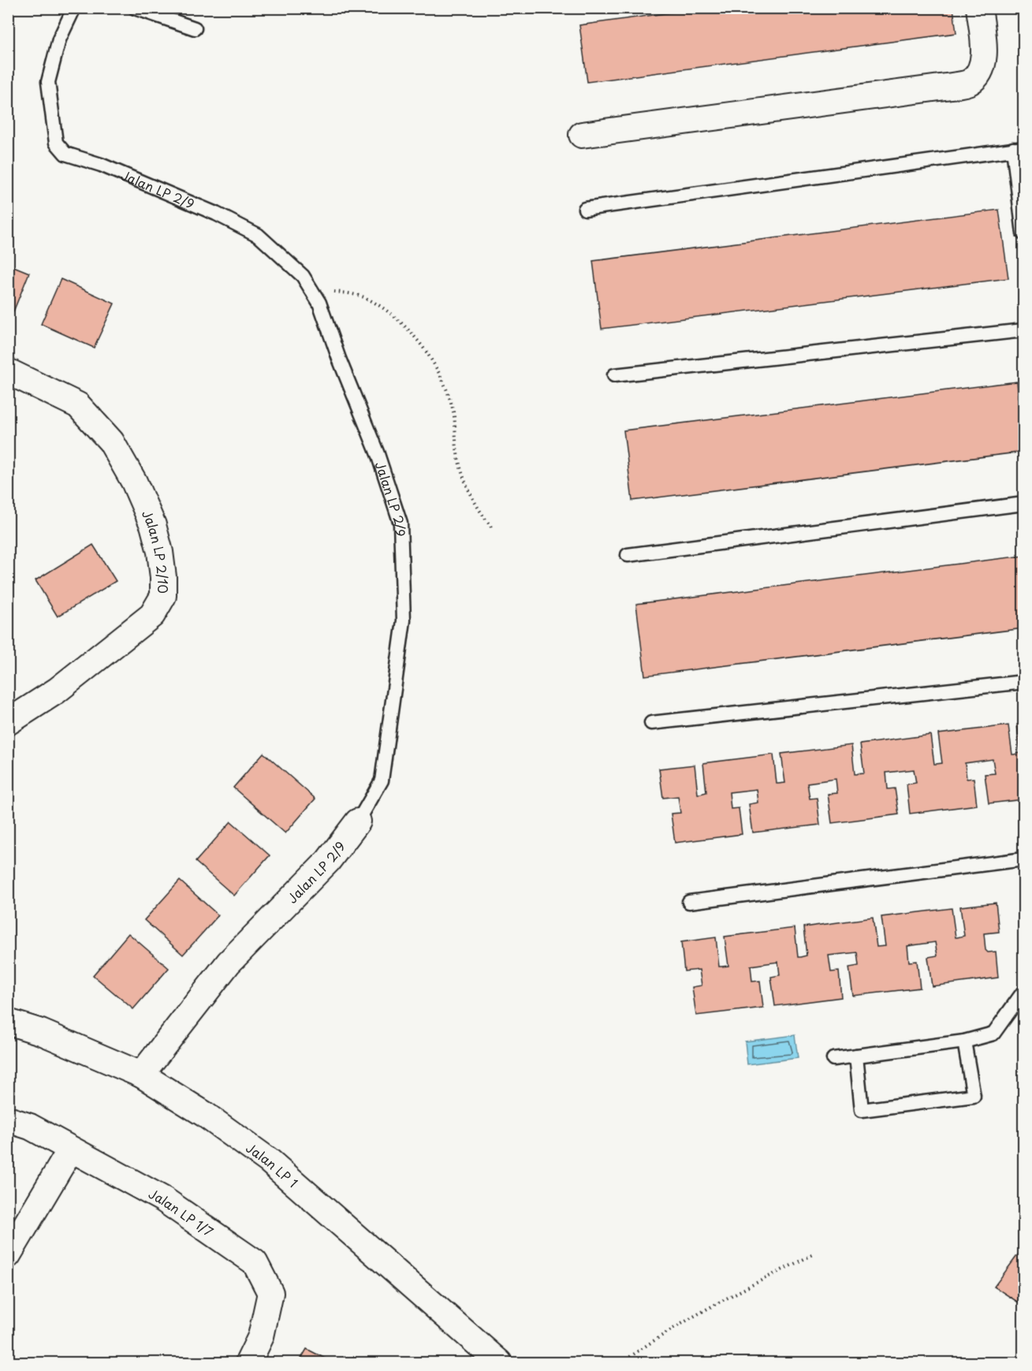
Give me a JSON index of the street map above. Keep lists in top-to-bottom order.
{
  "streets": {
    "street": [
      "Jalan LP 2/9",
      "Jalan LP 2/10",
      "Jalan LP 1",
      "Jalan LP 1/7"
    ]
  },
  "crossings": [
    ["Jalan LP 2/9", "Jalan LP 1"]
  ]
}
